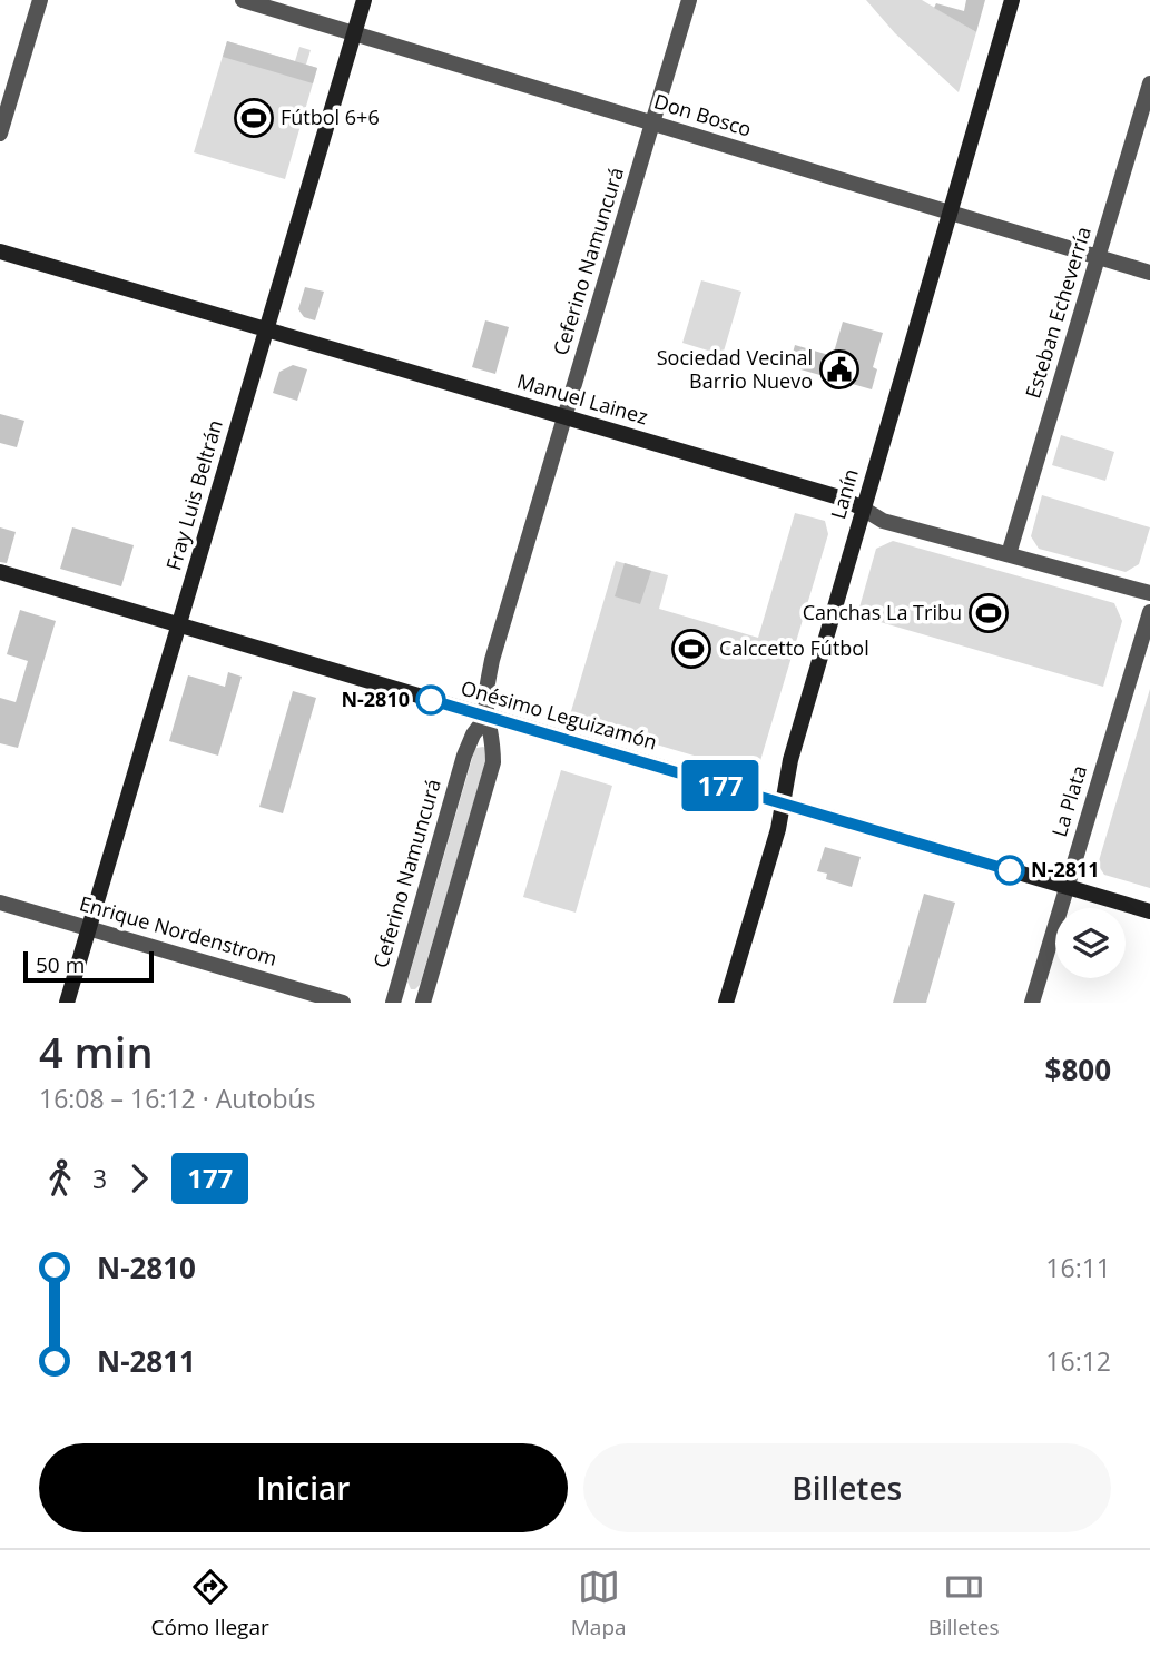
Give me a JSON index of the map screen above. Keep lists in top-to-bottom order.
{
  "streets": {
    "street": [
      "Don Bosco",
      "Ceferino Namuncurá",
      "Esteban Echeverría",
      "Manuel Lainez",
      "Lanín",
      "Fray Luis Beltrán",
      "Onésimo Leguizamón",
      "La Plata",
      "Enrique Nordenstrom"
    ]
  },
  "crossings": [
    ["Don Bosco", "Ceferino Namuncurá"],
    ["Don Bosco", "Esteban Echeverría"],
    ["Don Bosco", "Lanín"],
    ["Don Bosco", "Fray Luis Beltrán"],
    ["Ceferino Namuncurá", "Manuel Lainez"],
    ["Ceferino Namuncurá", "Onésimo Leguizamón"],
    ["Esteban Echeverría", "Manuel Lainez"],
    ["Manuel Lainez", "Lanín"],
    ["Manuel Lainez", "Fray Luis Beltrán"],
    ["Lanín", "Onésimo Leguizamón"],
    ["Fray Luis Beltrán", "Onésimo Leguizamón"],
    ["Fray Luis Beltrán", "Enrique Nordenstrom"],
    ["Onésimo Leguizamón", "La Plata"]
  ],
  "places": {
    "sports": ["Fútbol 6+6", "Canchas La Tribu", "Calccetto Fútbol"],
    "public building": ["Sociedad Vecinal Barrio Nuevo"],
    "other": ["N-2810", "N-2811"]
  },
  "lines": ["bus line 177"],
  "scale_bar": "50 m",
  "page": {
    "on_map": "177",
    "scale": "50 m",
    "heading": ["4 min", "16:08 – 16:12 · Autobús", "$800"],
    "legs": ["3", "177"],
    "list": [
      {
        "name": "N-2810",
        "value": "16:11"
      },
      {
        "name": "N-2811",
        "value": "16:12"
      }
    ],
    "buttons": ["Iniciar", "Billetes"],
    "tabs": ["Cómo llegar", "Mapa", "Billetes"]
  }
}
